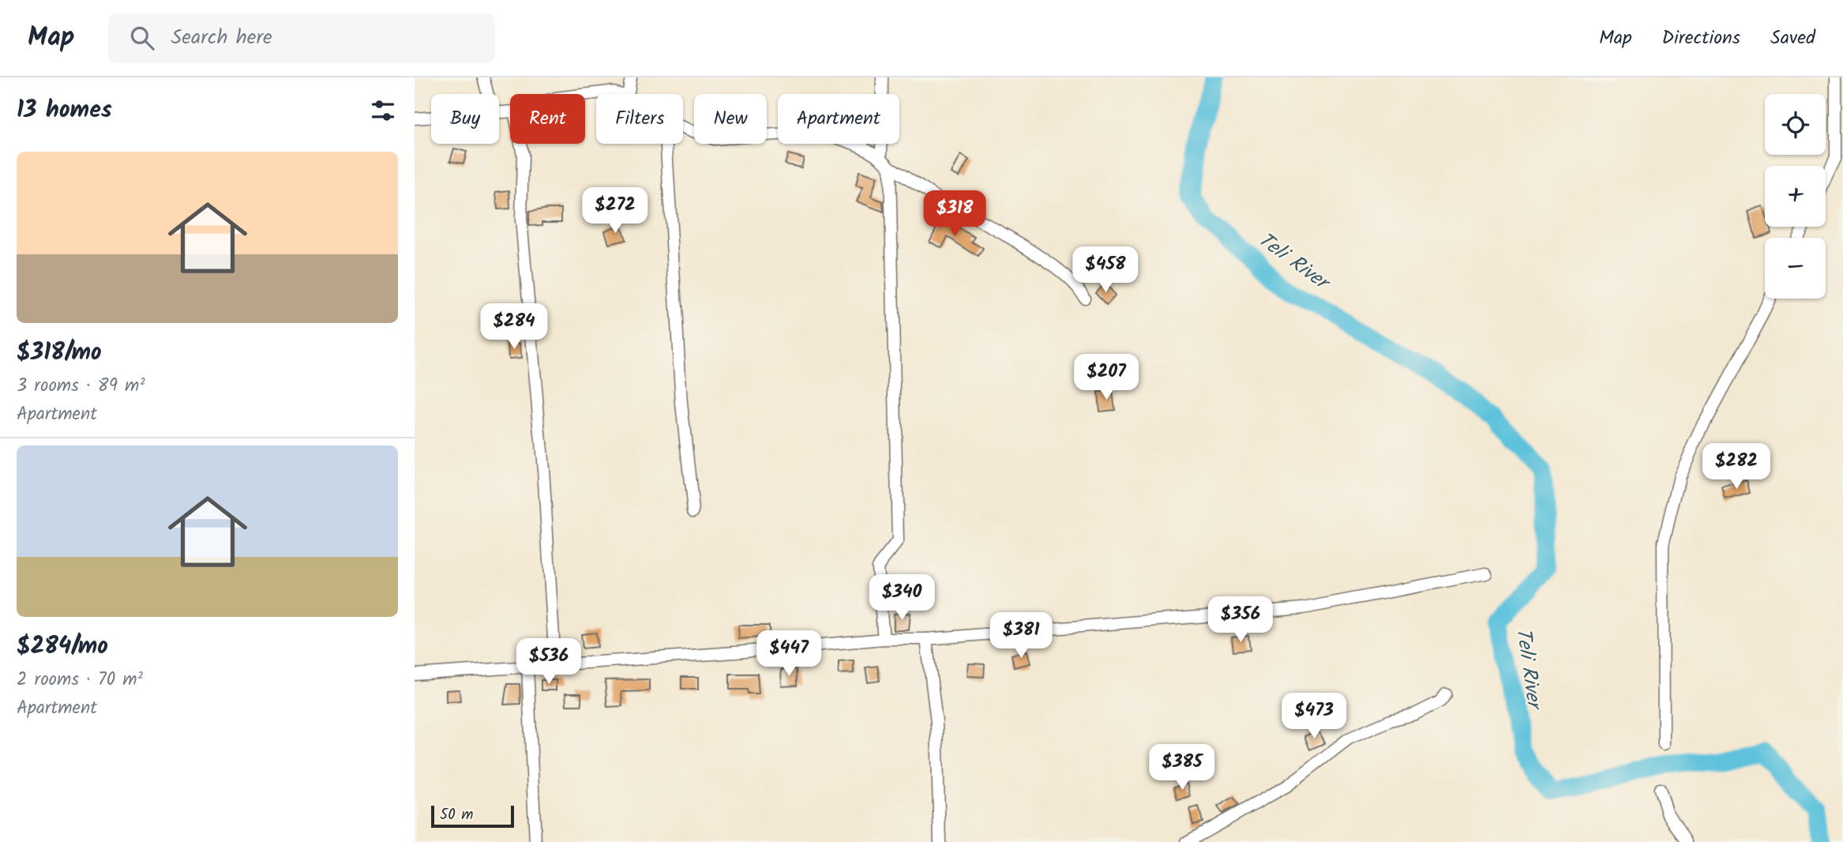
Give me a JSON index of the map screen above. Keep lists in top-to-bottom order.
{
  "water": ["Teli River"],
  "scale_bar": "50 m",
  "page": {
    "header": "Map",
    "search": "Search here",
    "nav": ["Map", "Directions", "Saved"],
    "heading": "13 homes",
    "map_buttons": ["+", "−"],
    "chip": [
      "Buy",
      "Rent",
      "Filters",
      "New",
      "Apartment"
    ],
    "list": [
      {
        "name": "$318/mo",
        "note": "3 rooms · 89 m² · Apartment"
      },
      {
        "name": "$284/mo",
        "note": "2 rooms · 70 m² · Apartment"
      }
    ],
    "price": [
      "$272",
      "$318",
      "$458",
      "$284",
      "$207",
      "$282",
      "$340",
      "$356",
      "$381",
      "$447",
      "$536",
      "$473",
      "$385"
    ],
    "scale": "50 m"
  }
}
